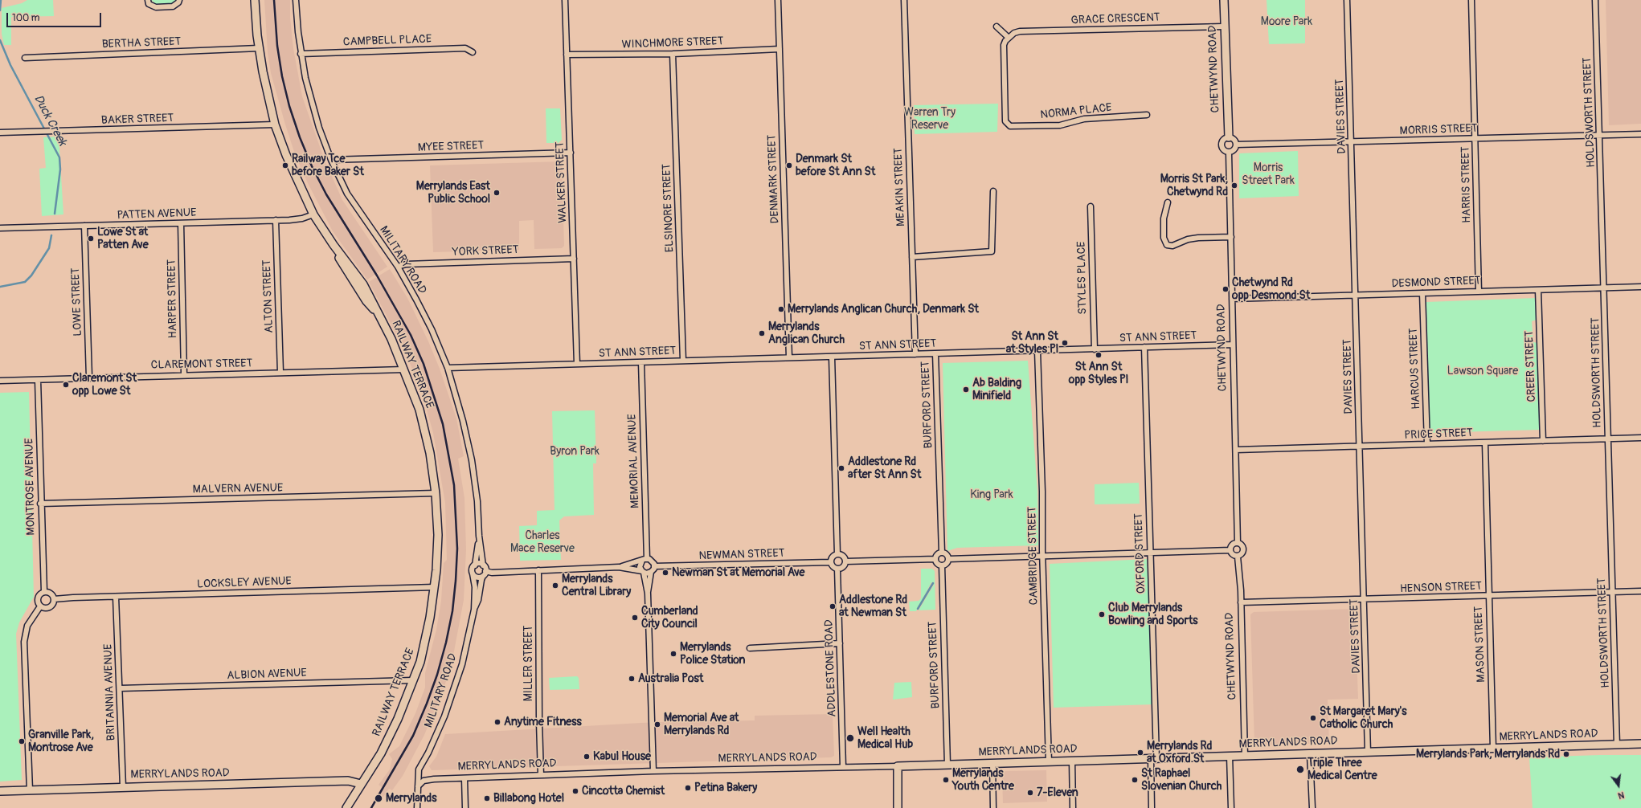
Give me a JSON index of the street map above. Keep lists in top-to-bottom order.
{
  "streets": {
    "main road": ["CHETWYND ROAD", "RAILWAY TERRACE", "MERRYLANDS ROAD"],
    "street": [
      "GRACE CRESCENT",
      "CAMPBELL PLACE",
      "BERTHA STREET",
      "WINCHMORE STREET",
      "NORMA PLACE",
      "HOLDSWORTH STREET",
      "DAVIES STREET",
      "BAKER STREET",
      "MORRIS STREET",
      "MYEE STREET",
      "DENMARK STREET",
      "WALKER STREET",
      "HARRIS STREET",
      "MEAKIN STREET",
      "ELSINORE STREET",
      "PATTEN AVENUE",
      "YORK STREET",
      "MILITARY ROAD",
      "STYLES PLACE",
      "DESMOND STREET",
      "ALTON STREET",
      "HARPER STREET",
      "LOWE STREET",
      "ST ANN STREET",
      "CLAREMONT STREET",
      "CREER STREET",
      "HARCUS STREET",
      "BURFORD STREET",
      "PRICE STREET",
      "MEMORIAL AVENUE",
      "MONTROSE AVENUE",
      "MALVERN AVENUE",
      "OXFORD STREET",
      "NEWMAN STREET",
      "CAMBRIDGE STREET",
      "LOCKSLEY AVENUE",
      "HENSON STREET",
      "MASON STREET",
      "MILLER STREET",
      "ADDLESTONE ROAD",
      "ALBION AVENUE",
      "BRITANNIA AVENUE"
    ]
  },
  "crossings": [
    ["GRACE CRESCENT", "CHETWYND ROAD"],
    ["GRACE CRESCENT", "NORMA PLACE"],
    ["CAMPBELL PLACE", "MILITARY ROAD"],
    ["BERTHA STREET", "RAILWAY TERRACE"],
    ["WINCHMORE STREET", "DENMARK STREET"],
    ["WINCHMORE STREET", "WALKER STREET"],
    ["WINCHMORE STREET", "ELSINORE STREET"],
    ["CHETWYND ROAD", "MORRIS STREET"],
    ["CHETWYND ROAD", "DESMOND STREET"],
    ["CHETWYND ROAD", "ST ANN STREET"],
    ["CHETWYND ROAD", "PRICE STREET"],
    ["CHETWYND ROAD", "HENSON STREET"],
    ["CHETWYND ROAD", "MERRYLANDS ROAD"],
    ["HOLDSWORTH STREET", "MORRIS STREET"],
    ["HOLDSWORTH STREET", "DESMOND STREET"],
    ["HOLDSWORTH STREET", "PRICE STREET"],
    ["HOLDSWORTH STREET", "HENSON STREET"],
    ["HOLDSWORTH STREET", "MERRYLANDS ROAD"],
    ["DAVIES STREET", "MORRIS STREET"],
    ["DAVIES STREET", "DESMOND STREET"],
    ["DAVIES STREET", "PRICE STREET"],
    ["DAVIES STREET", "HENSON STREET"],
    ["DAVIES STREET", "MERRYLANDS ROAD"],
    ["BAKER STREET", "RAILWAY TERRACE"],
    ["MORRIS STREET", "HARRIS STREET"],
    ["MYEE STREET", "WALKER STREET"],
    ["MYEE STREET", "MILITARY ROAD"],
    ["DENMARK STREET", "ST ANN STREET"],
    ["WALKER STREET", "YORK STREET"],
    ["WALKER STREET", "ST ANN STREET"],
    ["HARRIS STREET", "DESMOND STREET"],
    ["MEAKIN STREET", "ST ANN STREET"],
    ["ELSINORE STREET", "ST ANN STREET"],
    ["PATTEN AVENUE", "ALTON STREET"],
    ["PATTEN AVENUE", "HARPER STREET"],
    ["PATTEN AVENUE", "LOWE STREET"],
    ["PATTEN AVENUE", "RAILWAY TERRACE"],
    ["YORK STREET", "MILITARY ROAD"],
    ["MILITARY ROAD", "ST ANN STREET"],
    ["MILITARY ROAD", "MERRYLANDS ROAD"],
    ["STYLES PLACE", "ST ANN STREET"],
    ["DESMOND STREET", "CREER STREET"],
    ["DESMOND STREET", "HARCUS STREET"],
    ["ALTON STREET", "CLAREMONT STREET"],
    ["HARPER STREET", "CLAREMONT STREET"],
    ["LOWE STREET", "CLAREMONT STREET"],
    ["ST ANN STREET", "BURFORD STREET"],
    ["ST ANN STREET", "MEMORIAL AVENUE"],
    ["ST ANN STREET", "OXFORD STREET"],
    ["ST ANN STREET", "CAMBRIDGE STREET"],
    ["CLAREMONT STREET", "RAILWAY TERRACE"],
    ["CLAREMONT STREET", "MONTROSE AVENUE"],
    ["RAILWAY TERRACE", "MALVERN AVENUE"],
    ["RAILWAY TERRACE", "LOCKSLEY AVENUE"],
    ["RAILWAY TERRACE", "ALBION AVENUE"],
    ["RAILWAY TERRACE", "MERRYLANDS ROAD"],
    ["CREER STREET", "PRICE STREET"],
    ["HARCUS STREET", "PRICE STREET"],
    ["BURFORD STREET", "MERRYLANDS ROAD"],
    ["PRICE STREET", "MASON STREET"],
    ["MEMORIAL AVENUE", "NEWMAN STREET"],
    ["MONTROSE AVENUE", "MALVERN AVENUE"],
    ["MONTROSE AVENUE", "LOCKSLEY AVENUE"],
    ["OXFORD STREET", "MERRYLANDS ROAD"],
    ["NEWMAN STREET", "ADDLESTONE ROAD"],
    ["CAMBRIDGE STREET", "MERRYLANDS ROAD"],
    ["LOCKSLEY AVENUE", "BRITANNIA AVENUE"],
    ["HENSON STREET", "MASON STREET"],
    ["MASON STREET", "MERRYLANDS ROAD"],
    ["MILLER STREET", "MERRYLANDS ROAD"],
    ["ADDLESTONE ROAD", "MERRYLANDS ROAD"],
    ["ALBION AVENUE", "BRITANNIA AVENUE"],
    ["BRITANNIA AVENUE", "MERRYLANDS ROAD"]
  ],
  "water": ["Duck Creek"],
  "parks": [
    "Moore Park",
    "Warren Try Reserve",
    "Morris Street Park",
    "Lawson Square",
    "Byron Park",
    "King Park",
    "Charles Mace Reserve"
  ],
  "places": [
    "Railway Tce before Baker St",
    "Denmark St before St Ann St",
    "Morris St Park, Chetwynd Rd",
    "Merrylands East Public School",
    "Lowe St at Patten Ave",
    "Chetwynd Rd opp Desmond St",
    "Merrylands Anglican Church, Denmark St",
    "Merrylands Anglican Church",
    "St Ann St at Styles Pl",
    "St Ann St opp Styles Pl",
    "Claremont St opp Lowe St",
    "Ab Balding Minifield",
    "Addlestone Rd after St Ann St",
    "Newman St at Memorial Ave",
    "Merrylands Central Library",
    "Addlestone Rd at Newman St",
    "Club Merrylands Bowling and Sports",
    "Cumberland City Council",
    "Merrylands Police Station",
    "Australia Post",
    "St Margaret Mary's Catholic Church",
    "Anytime Fitness",
    "Memorial Ave at Merrylands Rd",
    "Well Health Medical Hub",
    "Granville Park, Montrose Ave",
    "Merrylands Rd at Oxford St",
    "Merrylands Park, Merrylands Rd",
    "Kabul House",
    "Triple Three Medical Centre",
    "Merrylands Youth Centre",
    "St Raphael Slovenian Church",
    "Petina Bakery",
    "Cincotta Chemist",
    "7-Eleven",
    "Merrylands",
    "Billabong Hotel"
  ],
  "scale_bar": "100 m",
  "north": "bottom"
}
